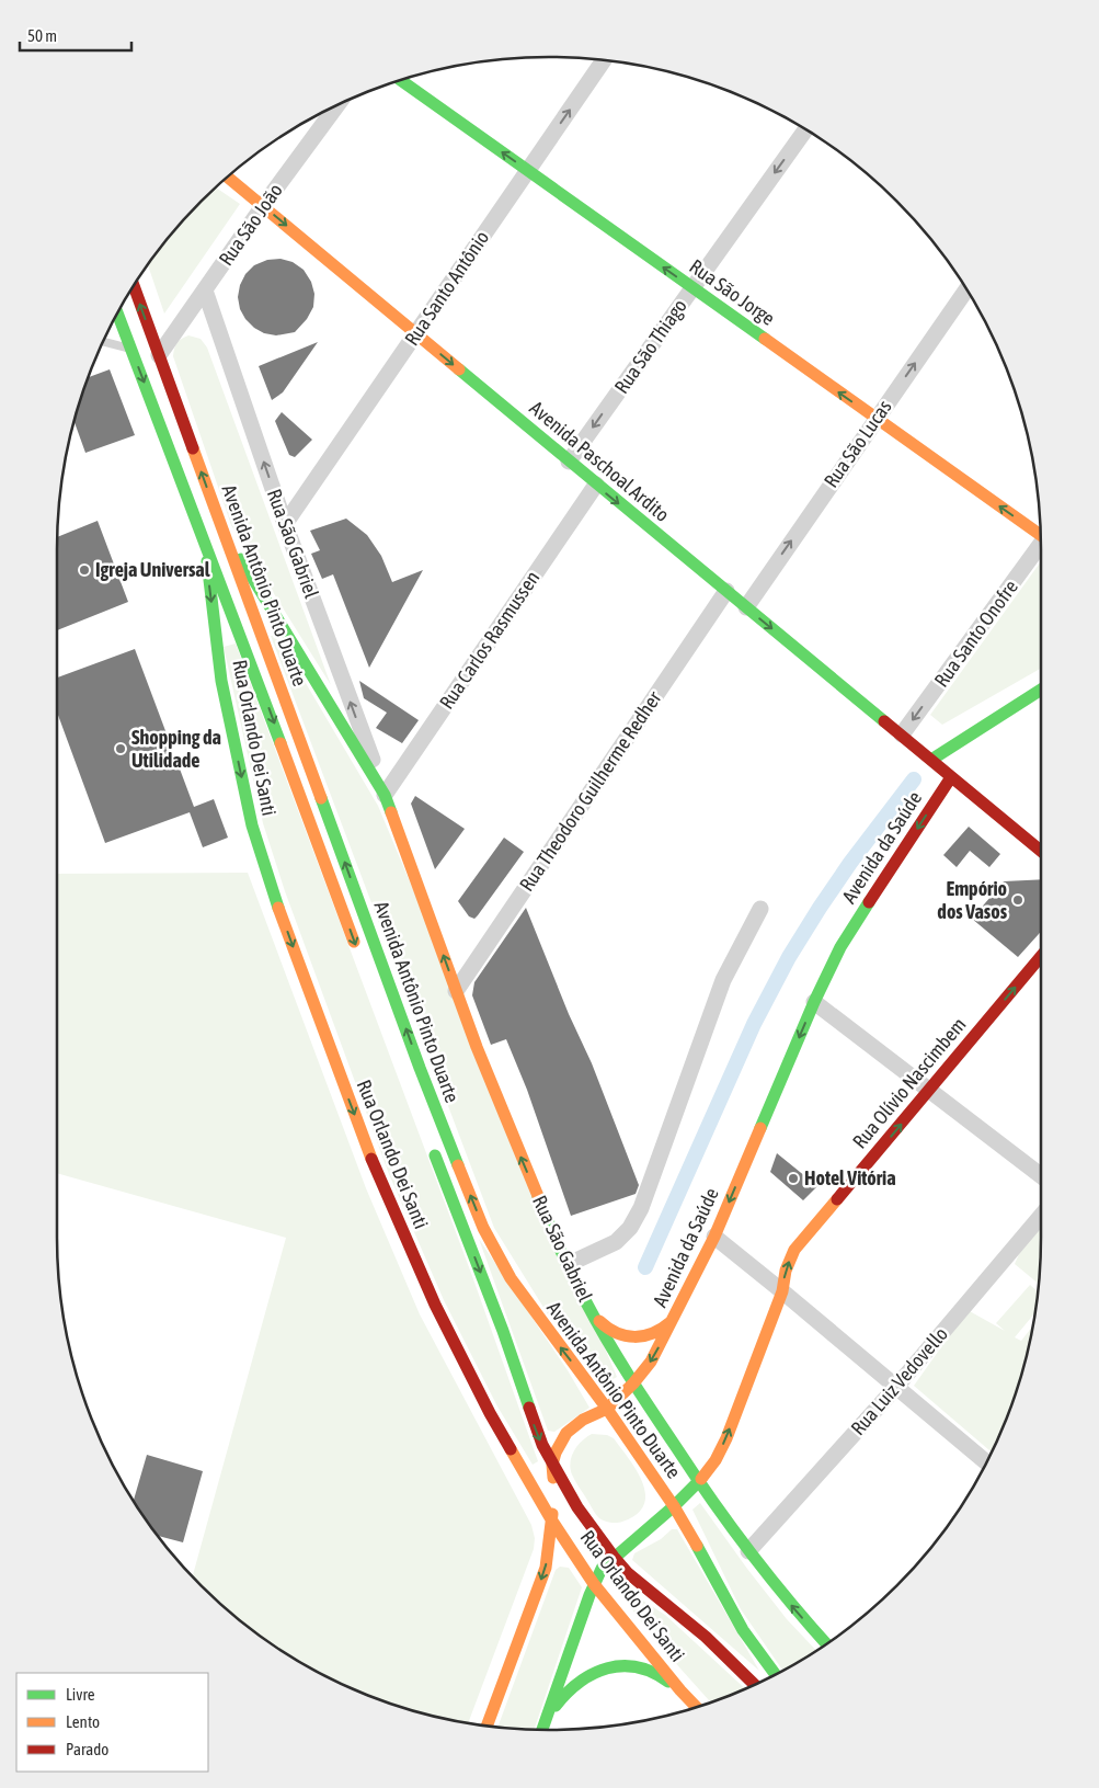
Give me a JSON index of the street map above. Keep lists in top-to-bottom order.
{
  "streets": {
    "main road": [
      "Rua São Jorge",
      "Avenida Paschoal Ardito",
      "Rua São Gabriel",
      "Avenida Antônio Pinto Duarte",
      "Rua Orlando Dei Santi",
      "Avenida da Saúde",
      "Rua Olívio Nascimbem"
    ],
    "street": [
      "Rua São João",
      "Rua Santo Antônio",
      "Rua São Thiago",
      "Rua São Lucas",
      "Rua Santo Onofre",
      "Rua Carlos Rasmussen",
      "Rua Theodoro Guilherme Redher",
      "Rua Luiz Vedovello"
    ]
  },
  "crossings": [
    ["Rua São João", "Avenida Paschoal Ardito"],
    ["Rua São João", "Rua São Gabriel"],
    ["Rua São João", "Avenida Antônio Pinto Duarte"],
    ["Rua Santo Antônio", "Rua São Jorge"],
    ["Rua Santo Antônio", "Avenida Paschoal Ardito"],
    ["Rua Santo Antônio", "Rua São Gabriel"],
    ["Rua São Jorge", "Rua São Thiago"],
    ["Rua São Jorge", "Rua São Lucas"],
    ["Rua São Thiago", "Avenida Paschoal Ardito"],
    ["Rua São Lucas", "Avenida Paschoal Ardito"],
    ["Avenida Paschoal Ardito", "Rua Santo Onofre"],
    ["Avenida Paschoal Ardito", "Rua Carlos Rasmussen"],
    ["Avenida Paschoal Ardito", "Rua Theodoro Guilherme Redher"],
    ["Avenida Paschoal Ardito", "Avenida da Saúde"],
    ["Rua São Gabriel", "Avenida Antônio Pinto Duarte"],
    ["Rua São Gabriel", "Rua Carlos Rasmussen"],
    ["Rua São Gabriel", "Rua Theodoro Guilherme Redher"],
    ["Rua São Gabriel", "Avenida da Saúde"],
    ["Rua São Gabriel", "Rua Olívio Nascimbem"],
    ["Rua São Gabriel", "Rua Luiz Vedovello"],
    ["Avenida Antônio Pinto Duarte", "Rua Orlando Dei Santi"],
    ["Avenida Antônio Pinto Duarte", "Avenida da Saúde"],
    ["Avenida Antônio Pinto Duarte", "Rua Olívio Nascimbem"],
    ["Rua Orlando Dei Santi", "Avenida da Saúde"]
  ],
  "one_way": [
    "Rua São Jorge",
    "Rua São Thiago",
    "Rua São Lucas",
    "Avenida Paschoal Ardito",
    "Rua São Gabriel",
    "Rua Santo Onofre",
    "Avenida da Saúde",
    "Rua Olívio Nascimbem"
  ],
  "places": [
    "Igreja Universal",
    "Shopping da Utilidade",
    "Empório dos Vasos",
    "Hotel Vitória"
  ],
  "legend": ["Livre", "Lento", "Parado"],
  "scale_bar": "50 m"
}
